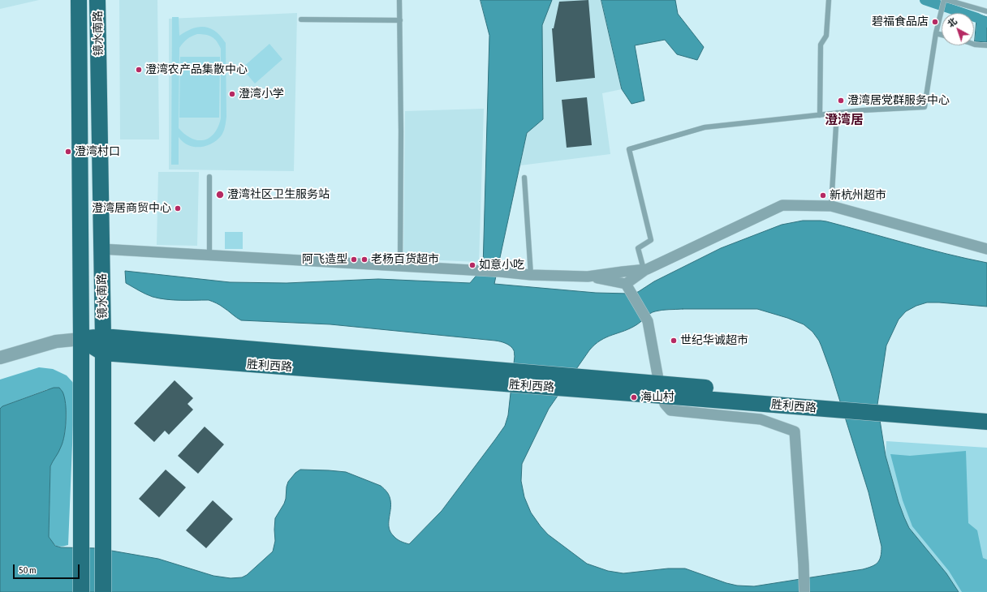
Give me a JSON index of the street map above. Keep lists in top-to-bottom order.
{
  "streets": {
    "main road": ["镜水南路", "胜利西路"]
  },
  "crossings": [
    ["镜水南路", "胜利西路"]
  ],
  "districts": ["澄湾居"],
  "places": [
    "碧福食品店",
    "澄湾农产品集散中心",
    "澄湾小学",
    "澄湾居党群服务中心",
    "澄湾村口",
    "澄湾社区卫生服务站",
    "新杭州超市",
    "澄湾居商贸中心",
    "阿飞造型",
    "老杨百货超市",
    "如意小吃",
    "世纪华诚超市",
    "海山村"
  ],
  "scale_bar": "50 m",
  "north": "top left"
}
